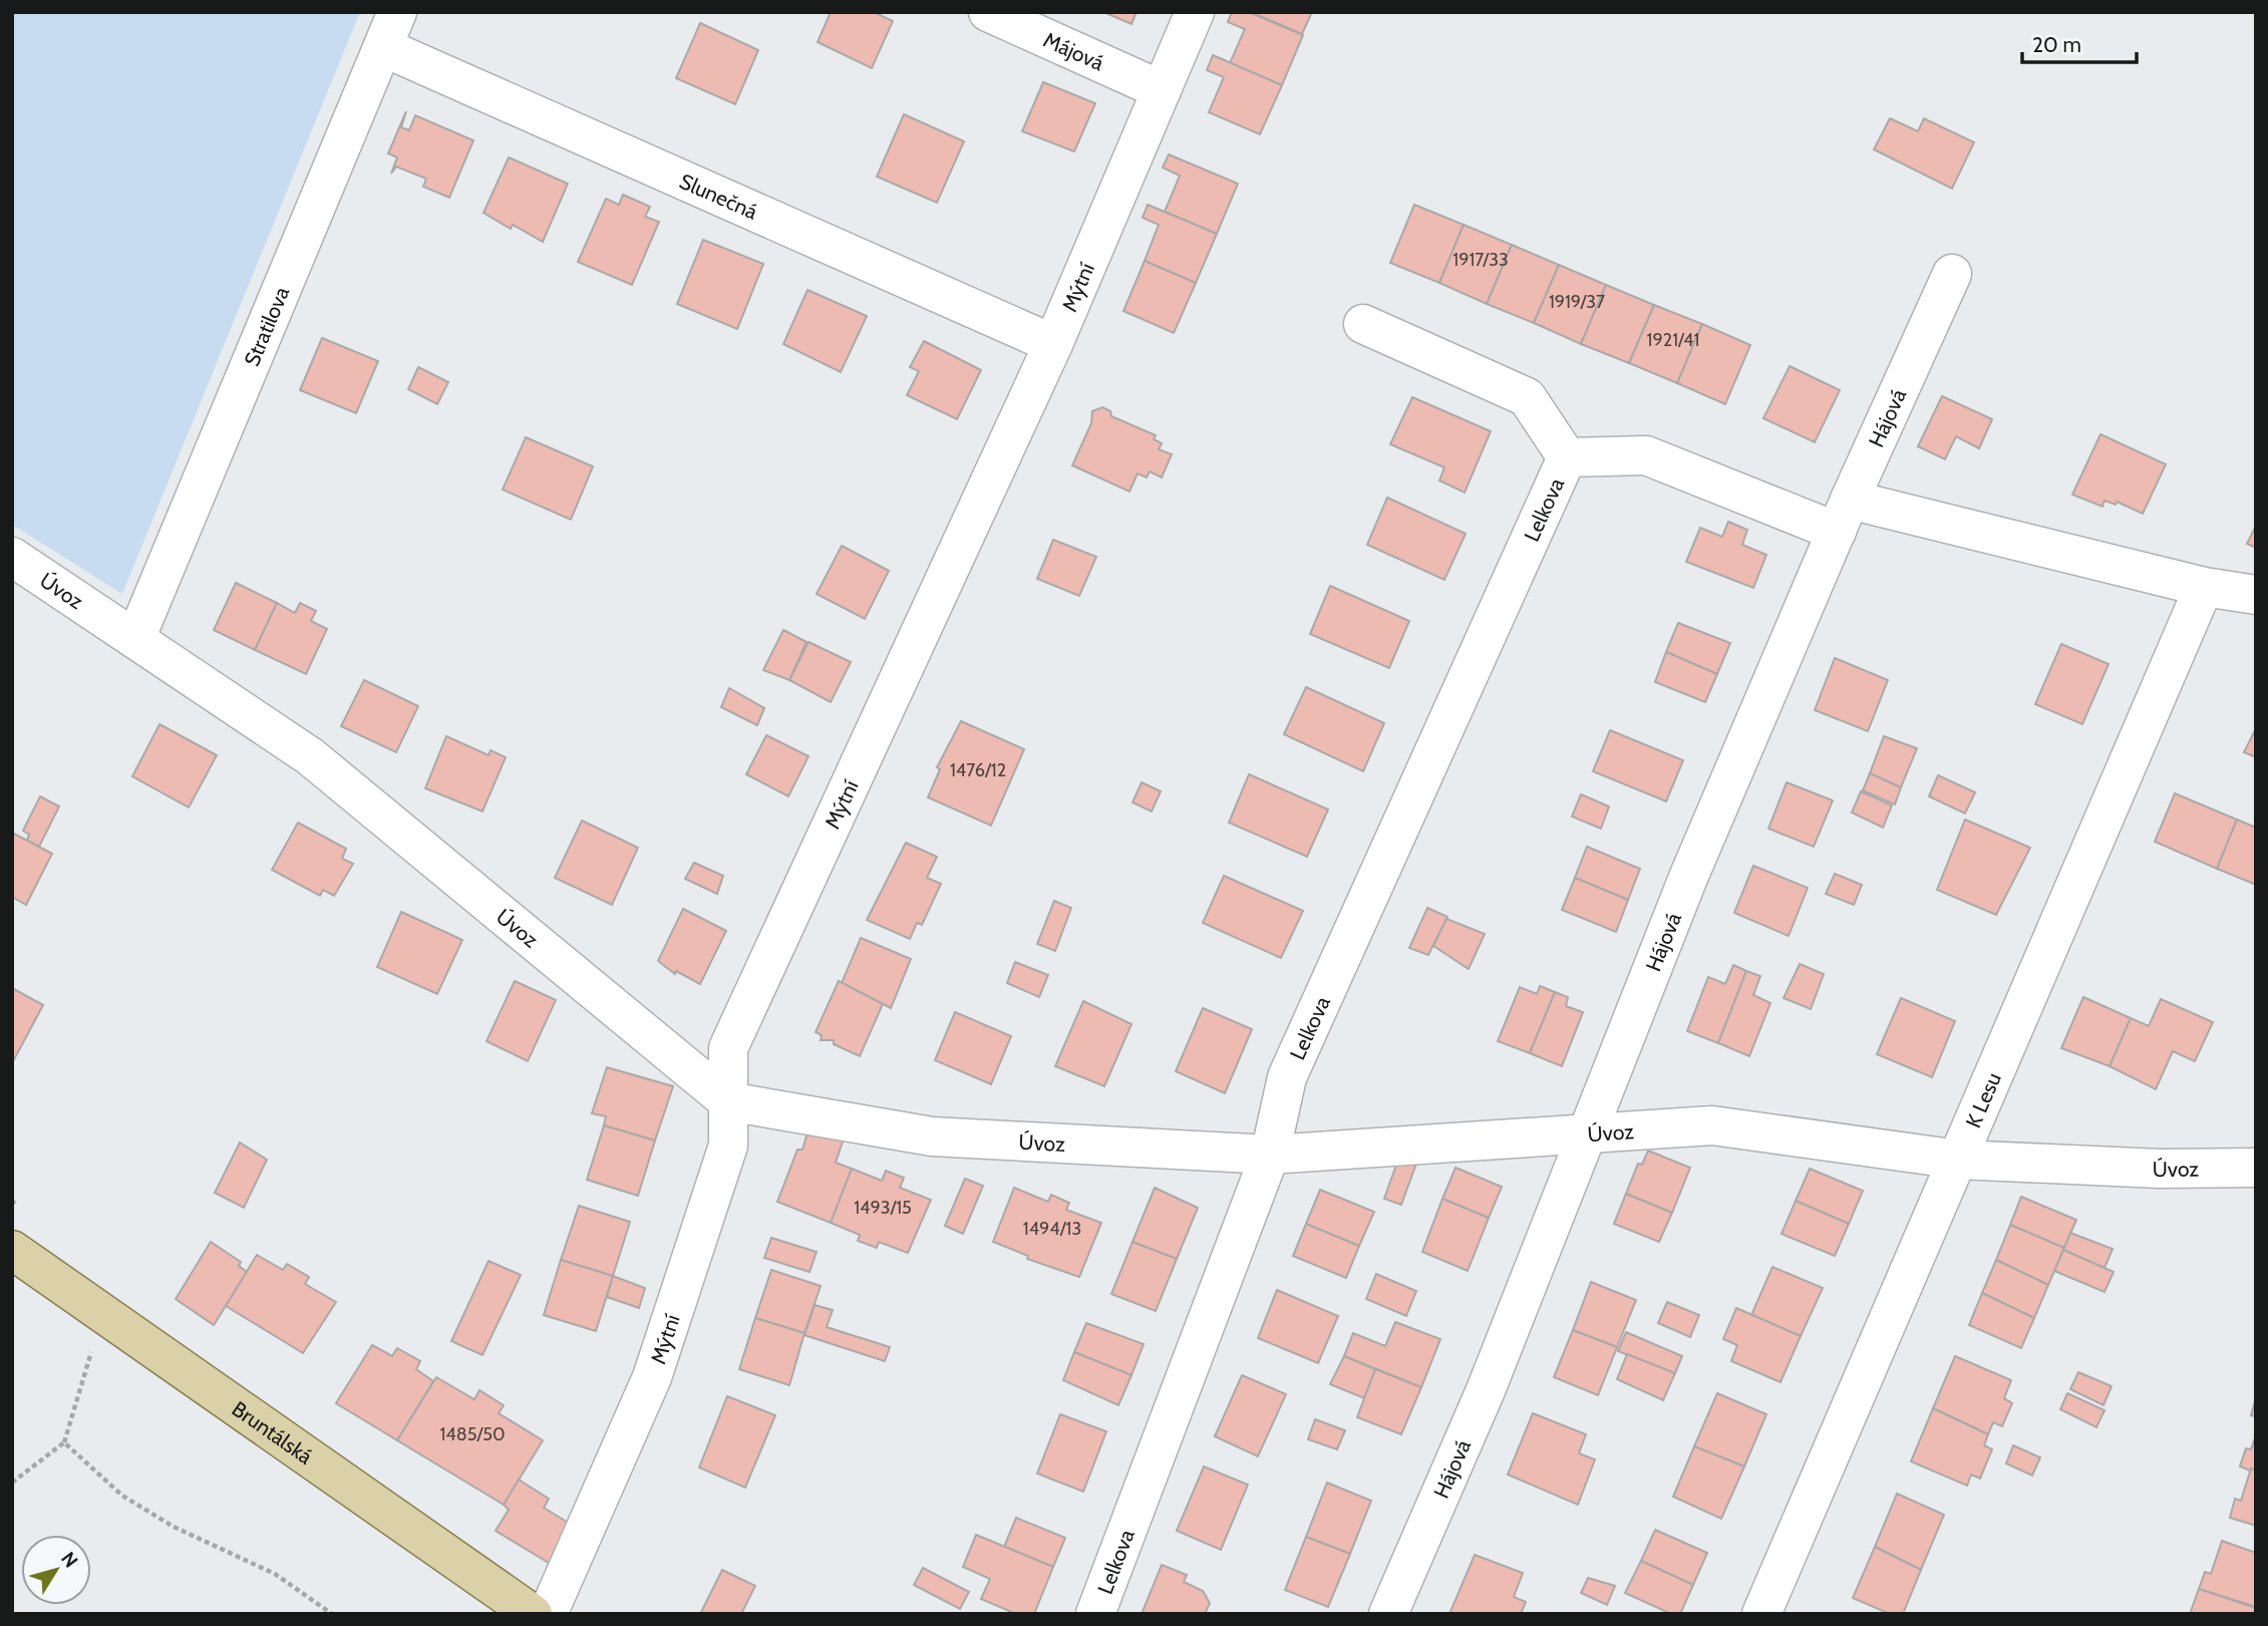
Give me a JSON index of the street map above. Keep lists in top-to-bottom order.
{
  "streets": {
    "main road": ["Bruntálská"],
    "street": [
      "Májová",
      "Slunečná",
      "Mýtní",
      "Stratilova",
      "Hájová",
      "Lelkova",
      "Úvoz",
      "K Lesu"
    ]
  },
  "crossings": [
    ["Májová", "Mýtní"],
    ["Slunečná", "Mýtní"],
    ["Slunečná", "Stratilova"],
    ["Mýtní", "Úvoz"],
    ["Stratilova", "Úvoz"],
    ["Hájová", "Lelkova"],
    ["Hájová", "Úvoz"],
    ["Lelkova", "Úvoz"],
    ["Lelkova", "K Lesu"],
    ["Úvoz", "K Lesu"]
  ],
  "house_numbers": [
    "1917/33",
    "1919/37",
    "1921/41",
    "1476/12",
    "1493/15",
    "1494/13",
    "1485/50"
  ],
  "scale_bar": "20 m",
  "north": "top right"
}
